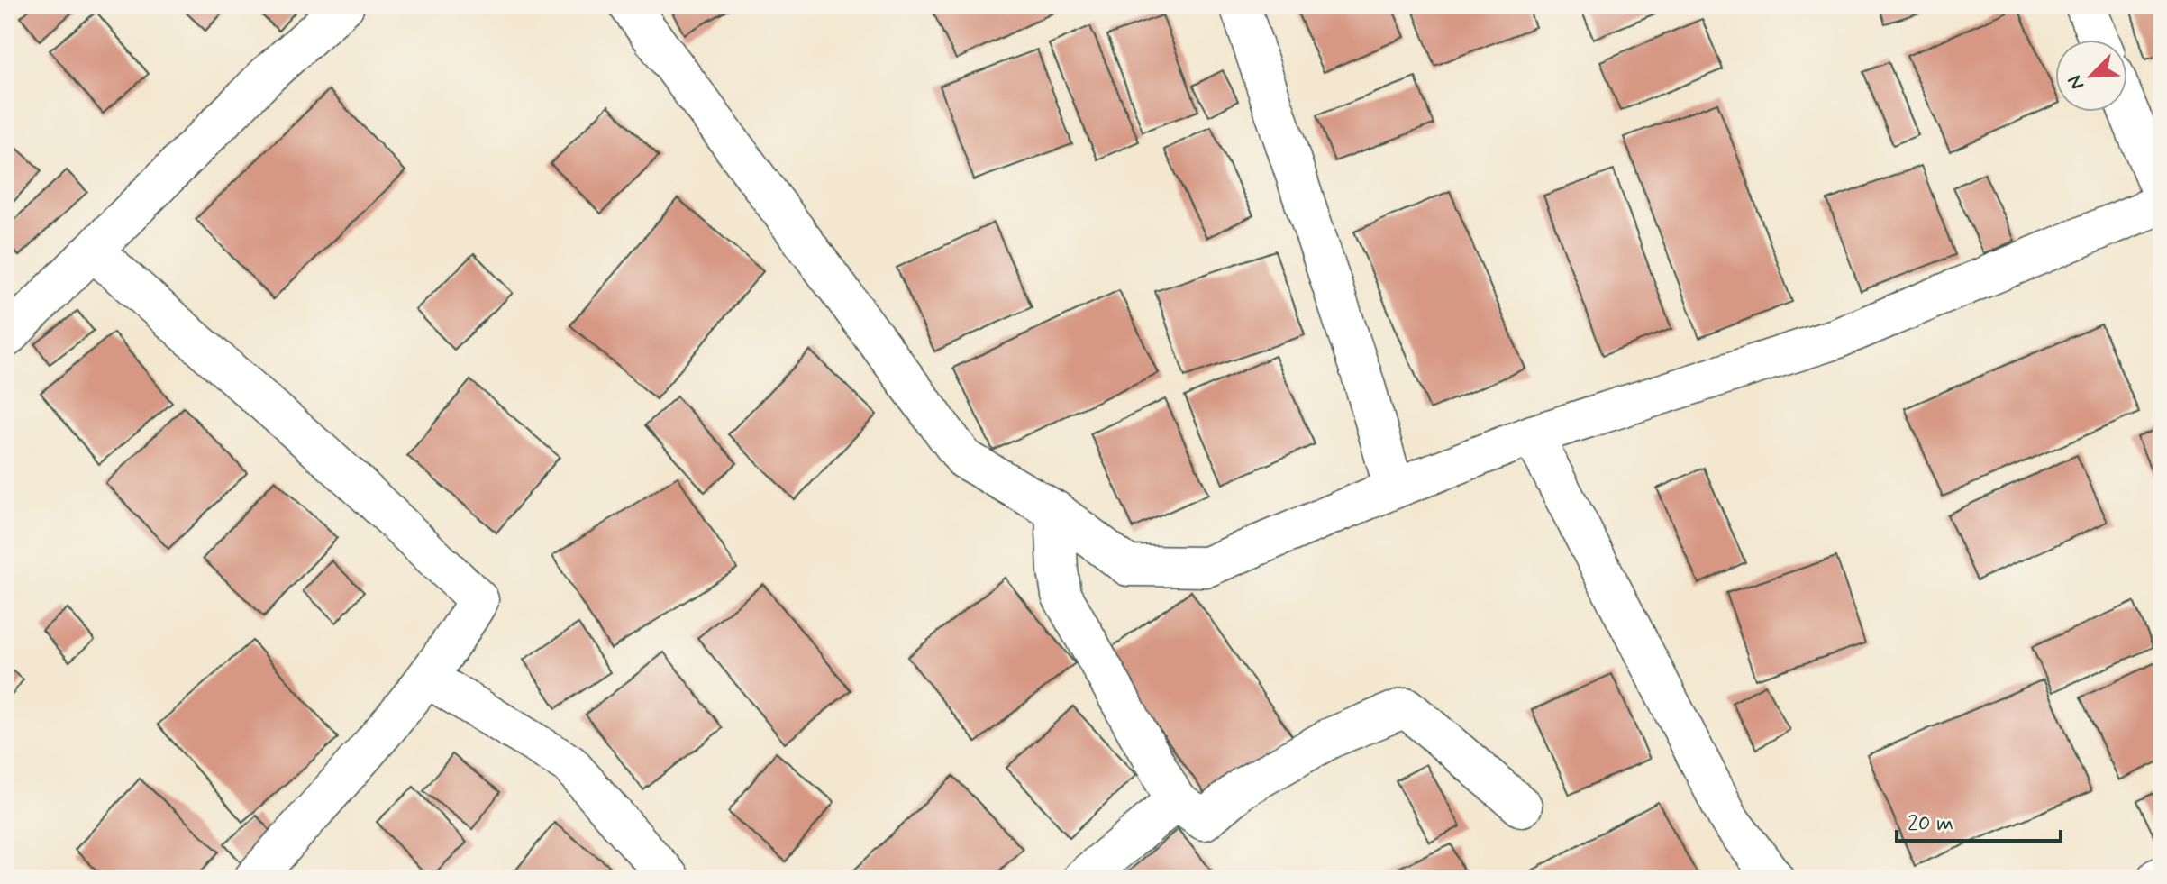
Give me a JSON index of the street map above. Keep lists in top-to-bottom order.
{
  "scale_bar": "20 m",
  "north": "bottom left"
}
